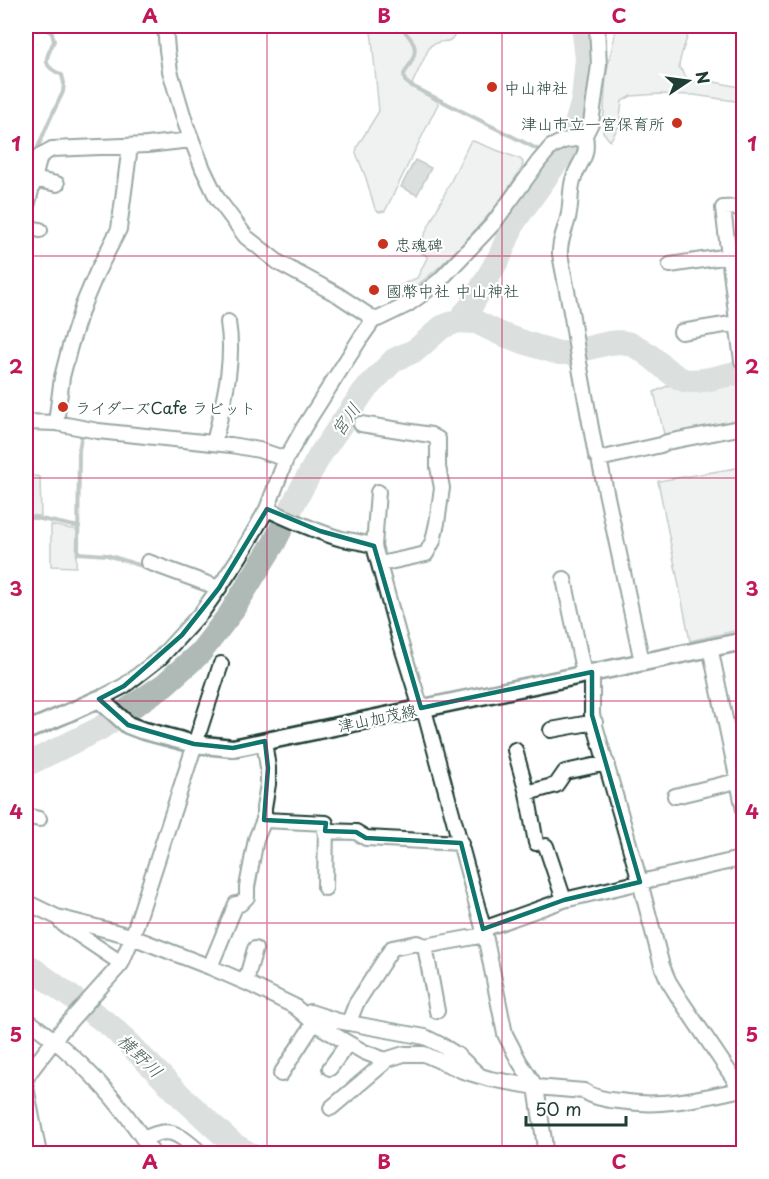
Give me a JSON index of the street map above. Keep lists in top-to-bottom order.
{
  "streets": {
    "main road": ["津山加茂線"]
  },
  "water": ["宮川", "横野川"],
  "places": [
    "中山神社",
    "津山市立一宮保育所",
    "忠魂碑",
    "國幣中社 中山神社",
    "ライダーズCafe ラビット"
  ],
  "scale_bar": "50 m",
  "north": "right",
  "grid": {
    "columns": ["A", "B", "C"],
    "rows": [
      "1",
      "2",
      "3",
      "4",
      "5"
    ]
  }
}
